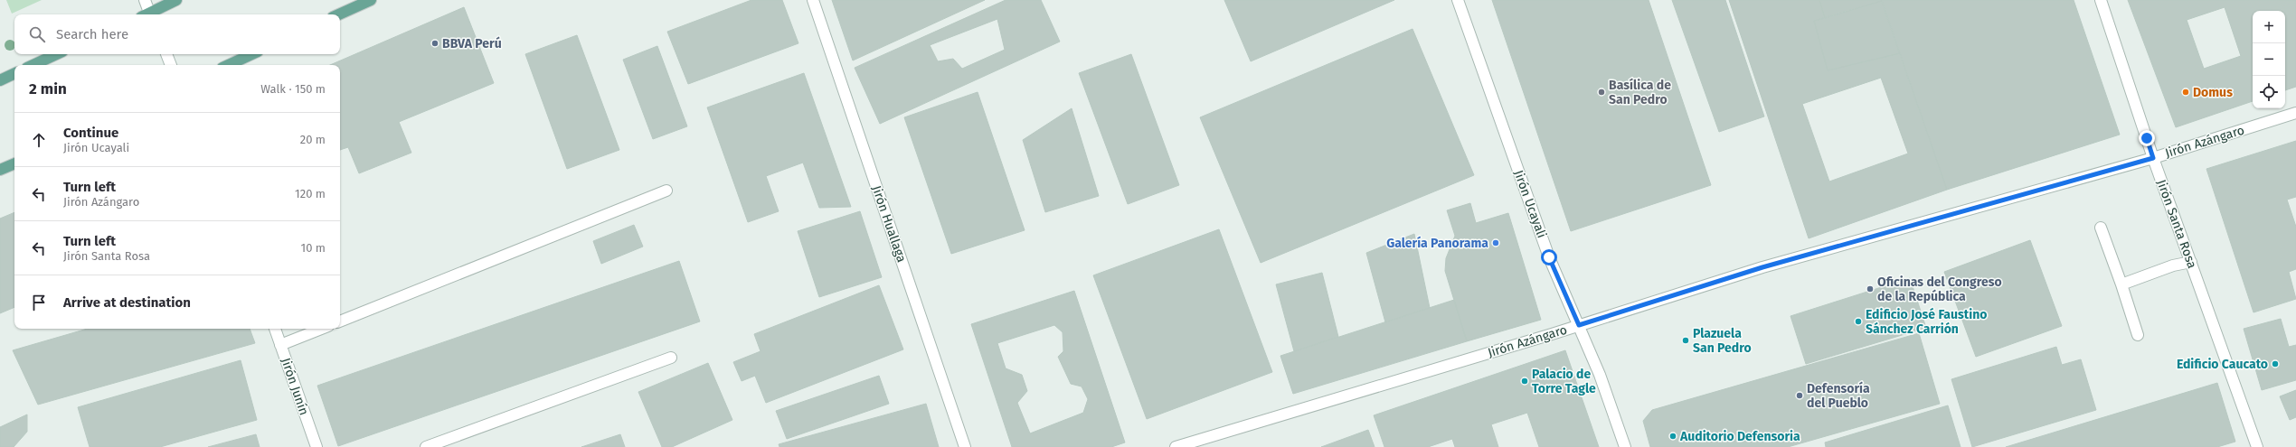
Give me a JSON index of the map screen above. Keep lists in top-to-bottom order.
{
  "streets": {
    "street": [
      "Jirón Azángaro",
      "Jirón Ucayali",
      "Jirón Huallaga",
      "Jirón Santa Rosa",
      "Jirón Junín"
    ]
  },
  "crossings": [
    ["Jirón Azángaro", "Jirón Ucayali"],
    ["Jirón Azángaro", "Jirón Santa Rosa"]
  ],
  "places": [
    "BBVA Perú",
    "Basílica de San Pedro",
    "Domus",
    "Galería Panorama",
    "Oficinas del Congreso de la República",
    "Edificio José Faustino Sánchez Carrión",
    "Plazuela San Pedro",
    "Edificio Caucato",
    "Palacio de Torre Tagle",
    "Defensoría del Pueblo",
    "Auditorio Defensoria"
  ],
  "page": {
    "map_buttons": ["+", "−"],
    "search": "Search here",
    "heading": ["2 min", "Walk · 150 m"],
    "list": [
      ["Continue", "Jirón Ucayali", "20 m"],
      ["Turn left", "Jirón Azángaro", "120 m"],
      ["Turn left", "Jirón Santa Rosa", "10 m"],
      "Arrive at destination"
    ]
  }
}
